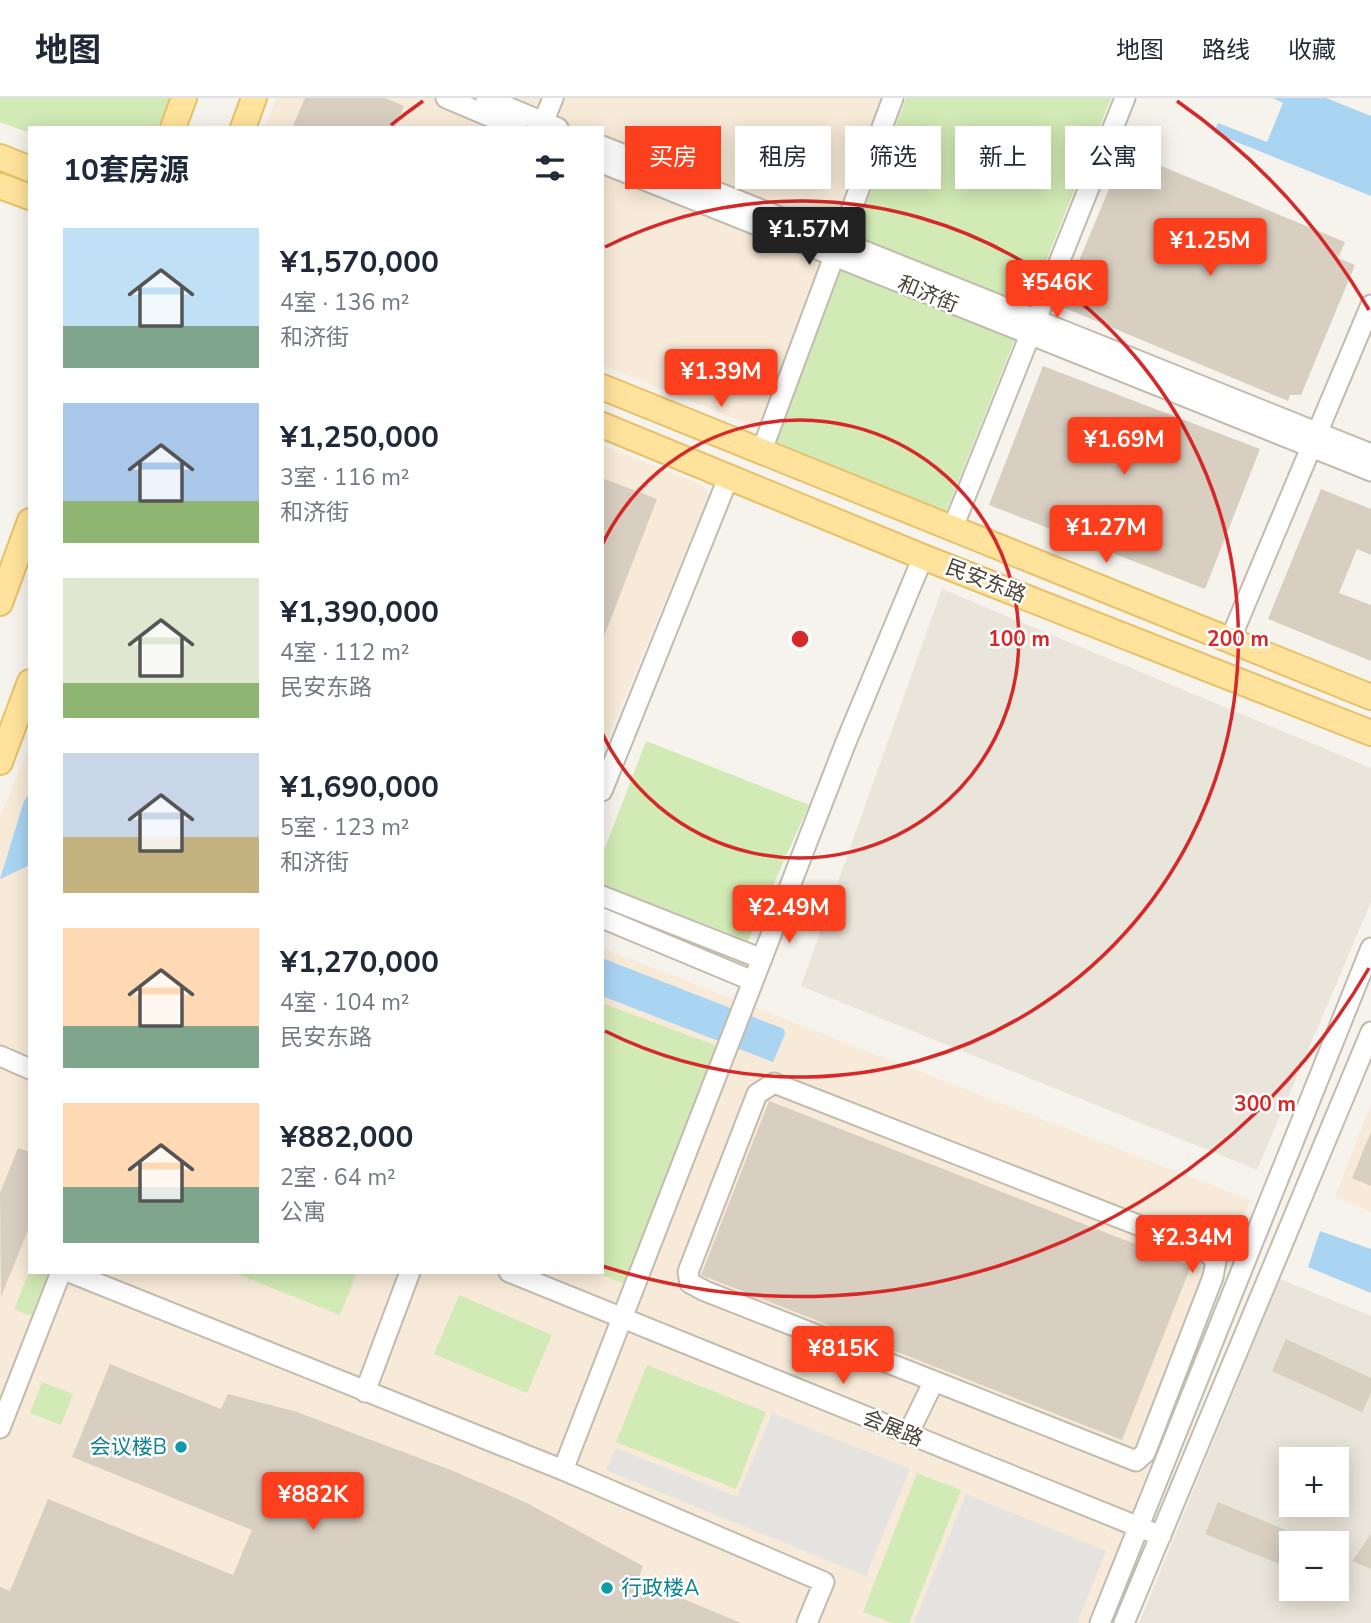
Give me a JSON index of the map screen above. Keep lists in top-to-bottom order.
{
  "streets": {
    "main road": ["民安东路"],
    "street": ["和济街", "会展路"]
  },
  "places": ["会议楼B", "行政楼A"],
  "page": {
    "header": "地图",
    "nav": ["地图", "路线", "收藏"],
    "chip": [
      "买房",
      "租房",
      "筛选",
      "新上",
      "公寓"
    ],
    "heading": "10套房源",
    "price": [
      "¥1.57M",
      "¥1.25M",
      "¥546K",
      "¥1.39M",
      "¥1.69M",
      "¥1.27M",
      "¥2.49M",
      "¥2.34M",
      "¥815K",
      "¥882K"
    ],
    "list": [
      {
        "name": "¥1,570,000",
        "note": "4室 · 136 m² · 和济街"
      },
      {
        "name": "¥1,250,000",
        "note": "3室 · 116 m² · 和济街"
      },
      {
        "name": "¥1,390,000",
        "note": "4室 · 112 m² · 民安东路"
      },
      {
        "name": "¥1,690,000",
        "note": "5室 · 123 m² · 和济街"
      },
      {
        "name": "¥1,270,000",
        "note": "4室 · 104 m² · 民安东路"
      },
      {
        "name": "¥882,000",
        "note": "2室 · 64 m² · 公寓"
      }
    ],
    "map_buttons": ["+", "−"]
  },
  "rings": ["100 m", "200 m", "300 m"]
}
